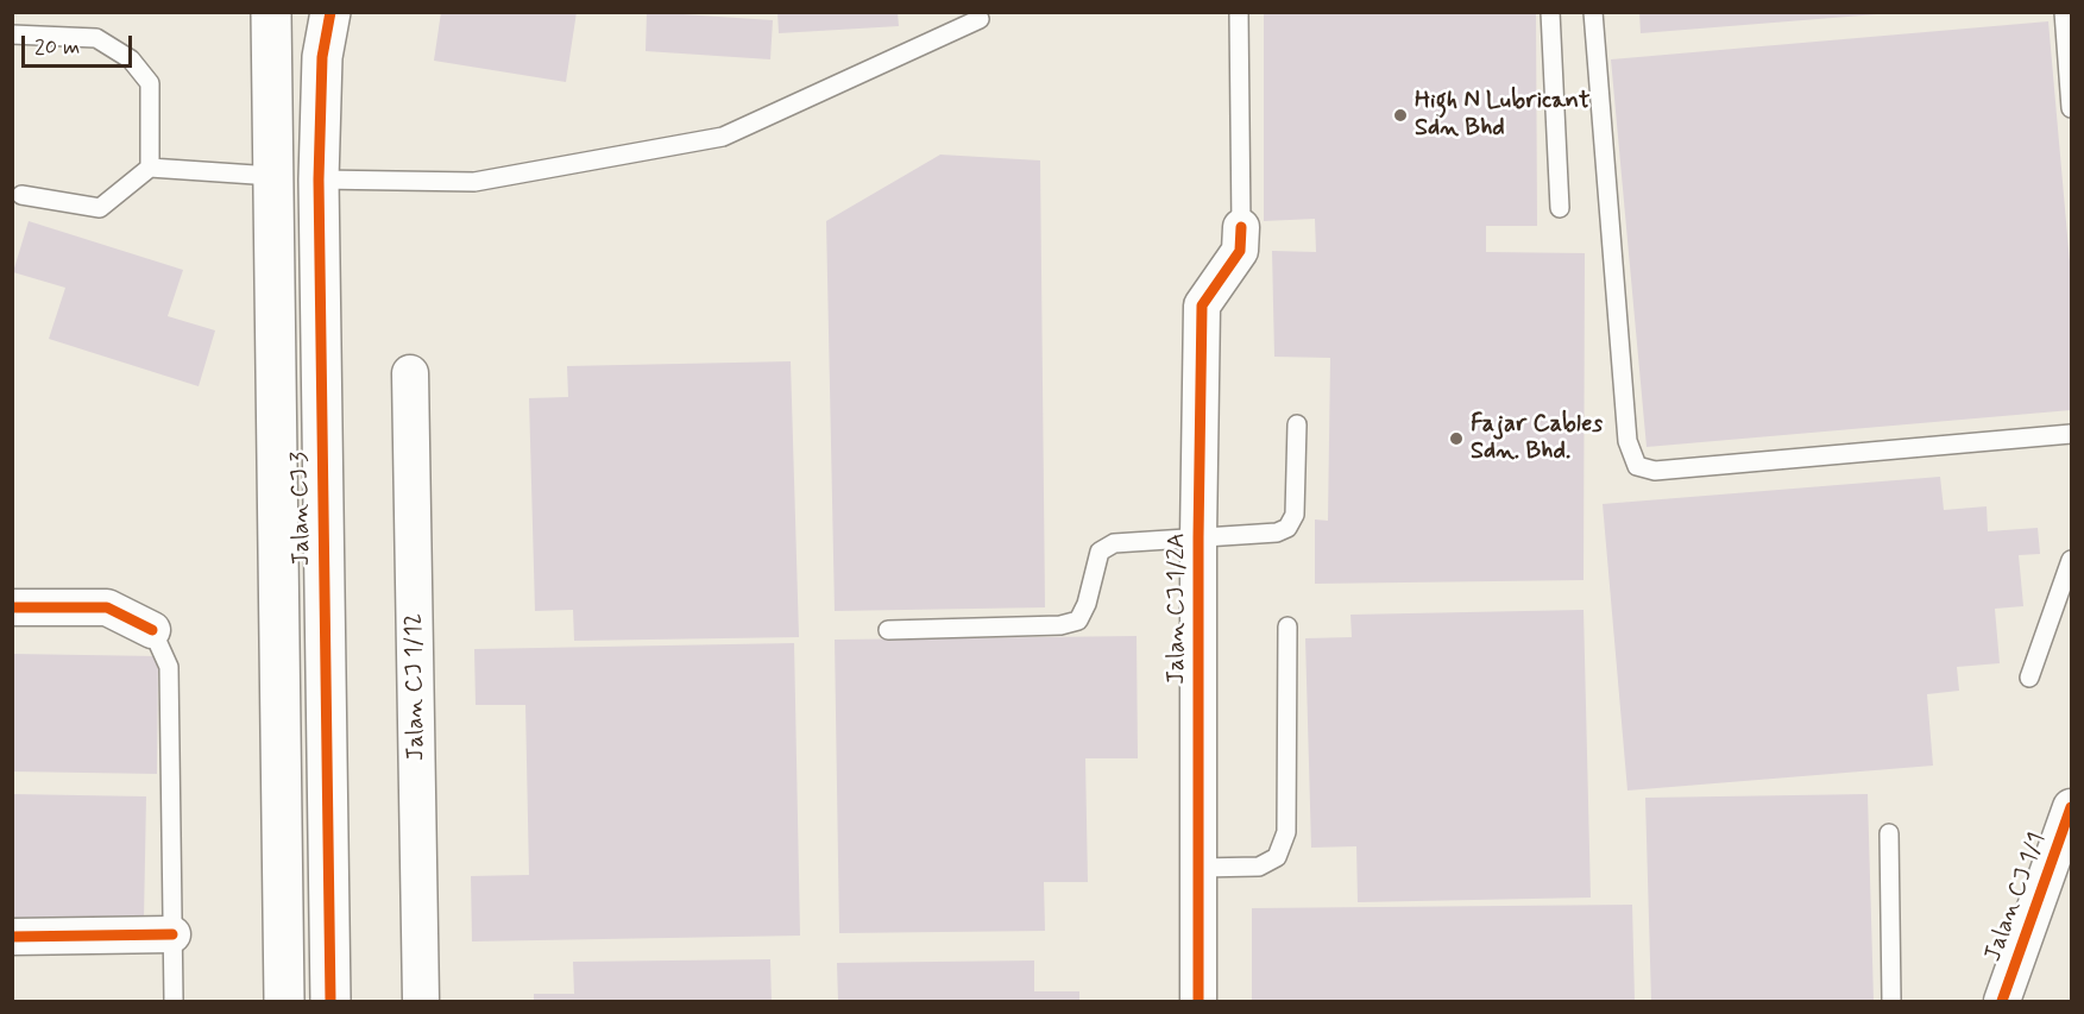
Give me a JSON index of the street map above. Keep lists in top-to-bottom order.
{
  "streets": {
    "street": [
      "Jalan CJ 3",
      "Jalan CJ 1/2A",
      "Jalan CJ 1/12",
      "Jalan CJ 1/1"
    ]
  },
  "places": ["High N Lubricant Sdn Bhd", "Fajar Cables Sdn. Bhd."],
  "scale_bar": "20 m"
}
